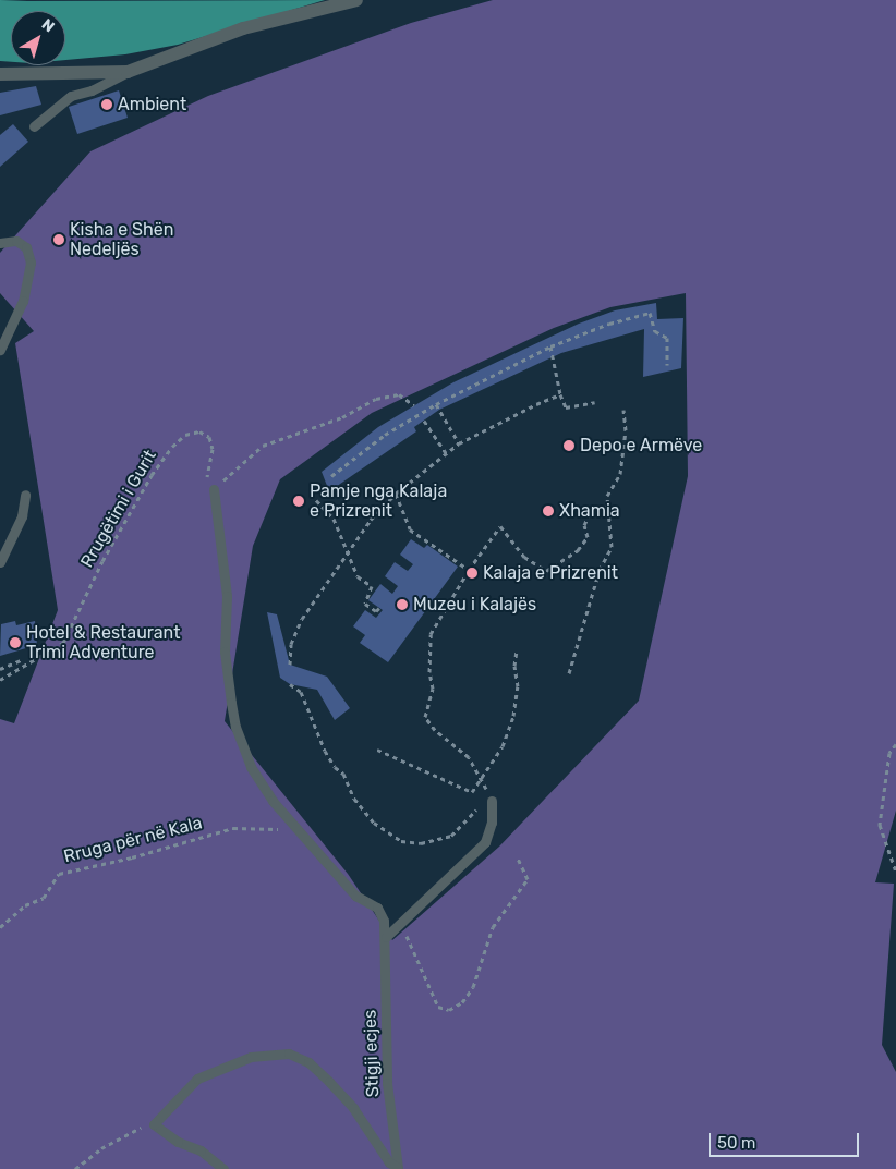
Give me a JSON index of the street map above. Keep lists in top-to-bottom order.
{
  "streets": {
    "lane": ["Stigji ecjes"],
    "path": ["Rrugëtimi i Gurit", "Rruga për në Kala"]
  },
  "crossings": [
    ["Rrugëtimi i Gurit", "Stigji ecjes"],
    ["Rruga për në Kala", "Stigji ecjes"]
  ],
  "places": [
    "Ambient",
    "Kisha e Shën Nedeljës",
    "Depo e Armëve",
    "Pamje nga Kalaja e Prizrenit",
    "Xhamia",
    "Kalaja e Prizrenit",
    "Muzeu i Kalajës",
    "Hotel & Restaurant Trimi Adventure"
  ],
  "scale_bar": "50 m",
  "north": "top right"
}
